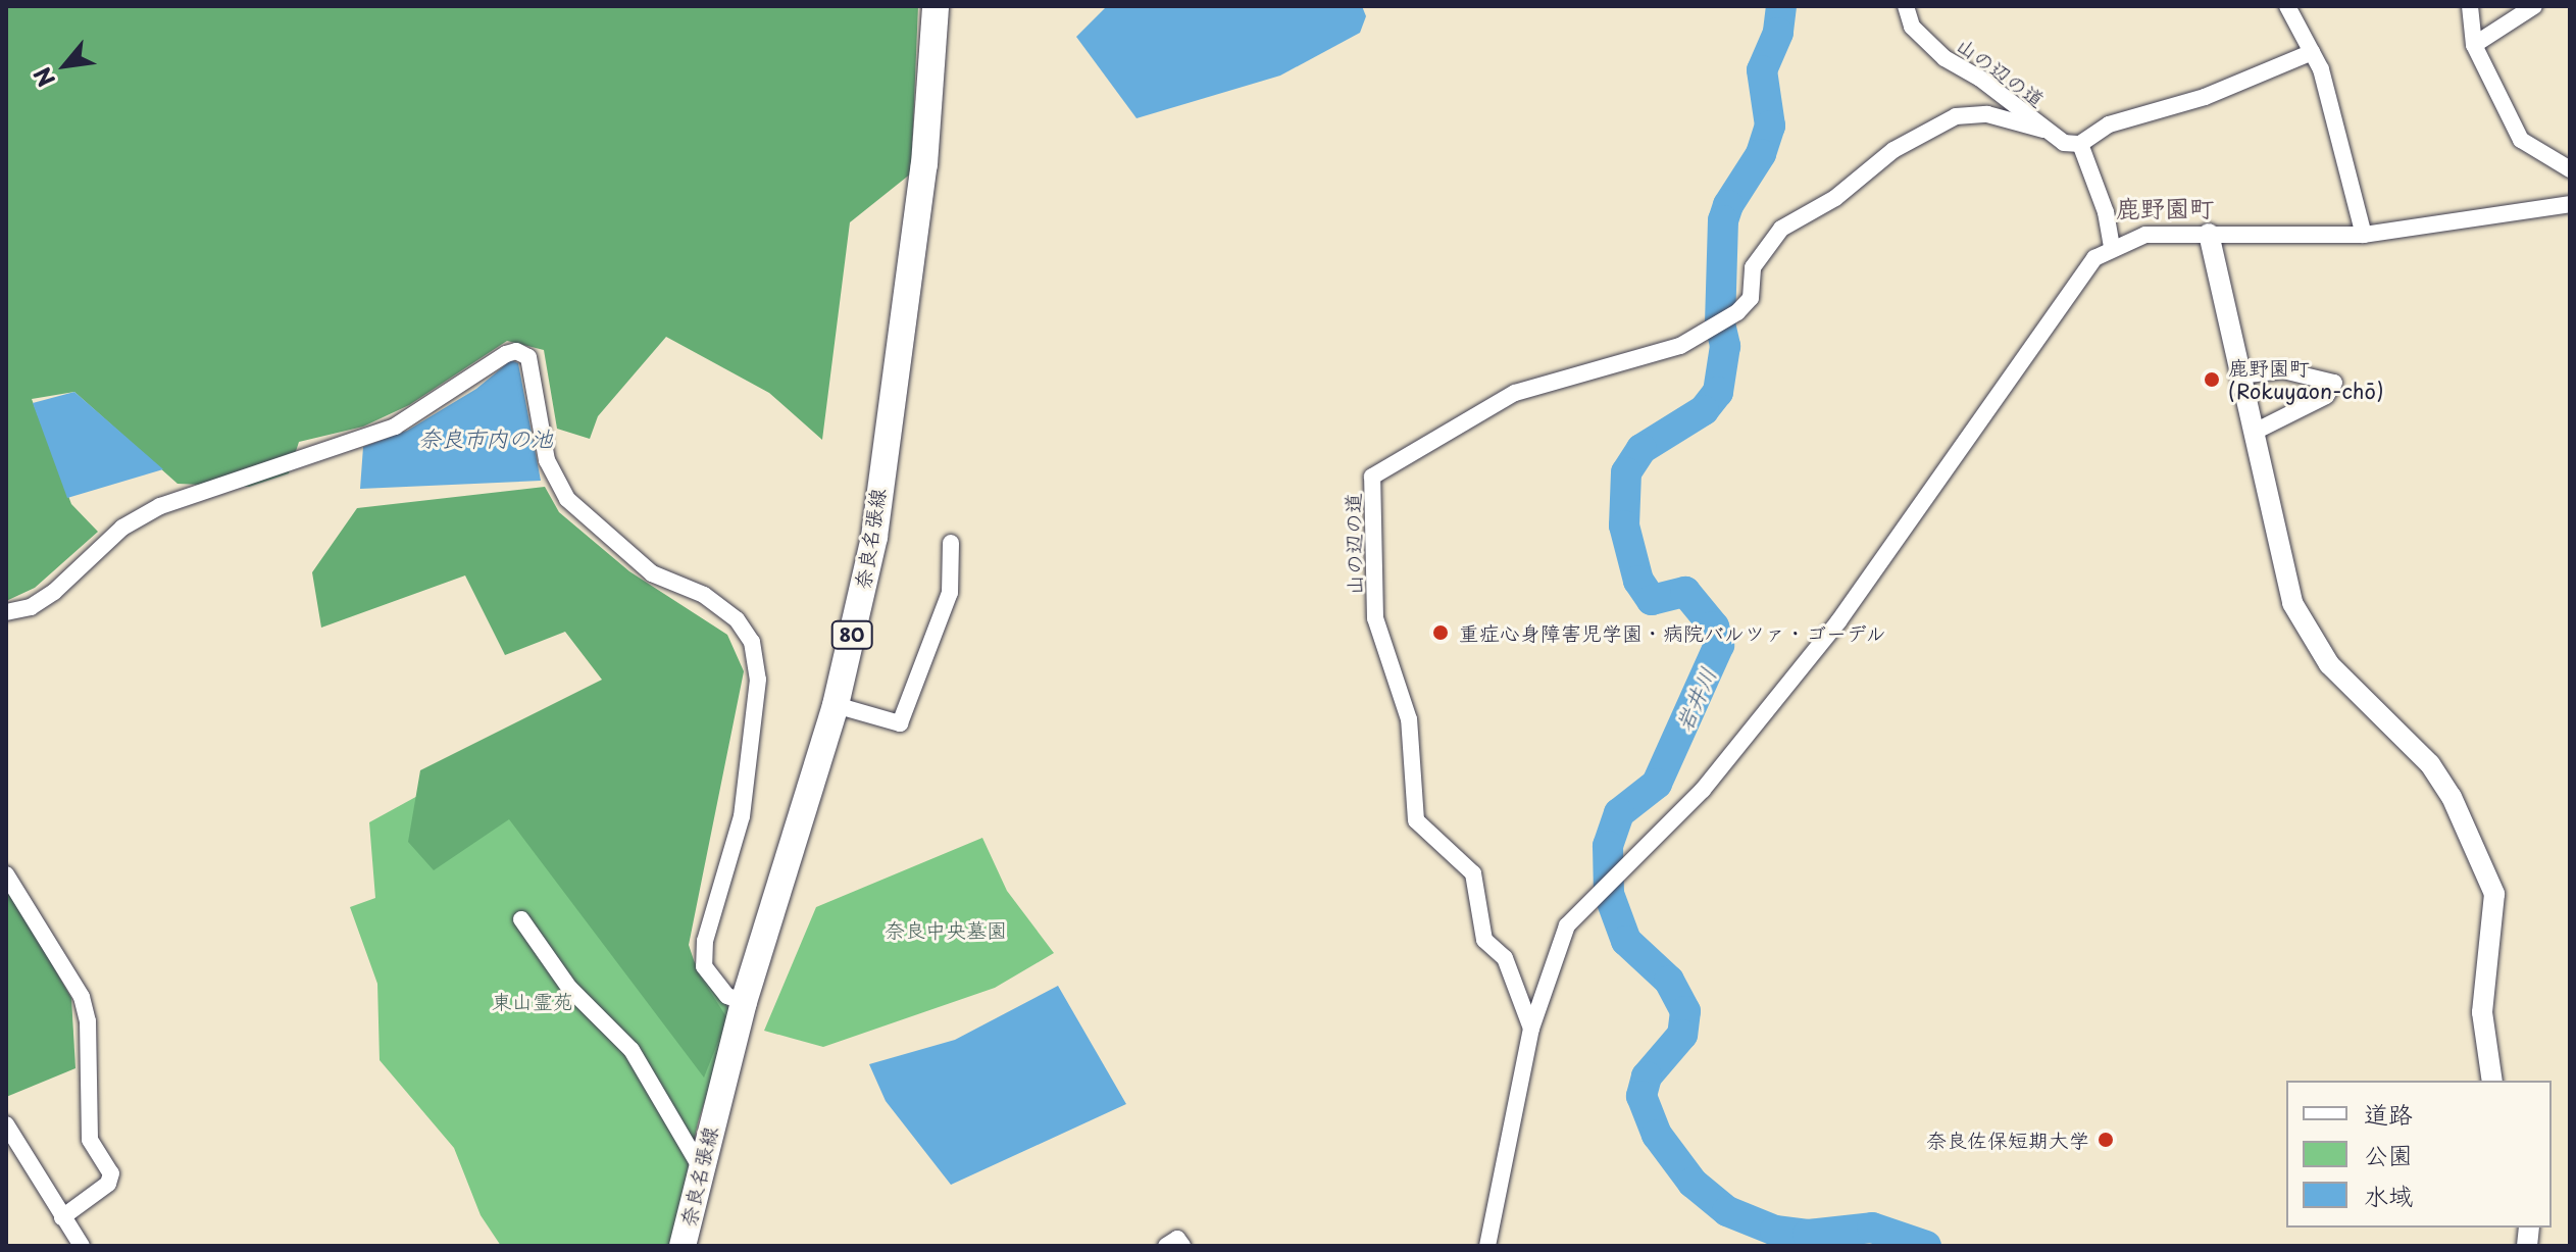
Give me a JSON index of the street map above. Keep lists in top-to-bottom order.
{
  "streets": {
    "main road": ["奈良名張線", "80"],
    "street": ["山の辺の道"]
  },
  "districts": ["鹿野園町"],
  "water": ["奈良市内の池", "岩井川"],
  "parks": ["奈良中央墓園", "東山霊苑"],
  "places": ["鹿野園町 (Rokuyaon-chō)", "重症心身障害児学園・病院バルツァ・ゴーデル", "奈良佐保短期大学"],
  "legend": ["道路", "公園", "水域"],
  "north": "bottom left"
}
